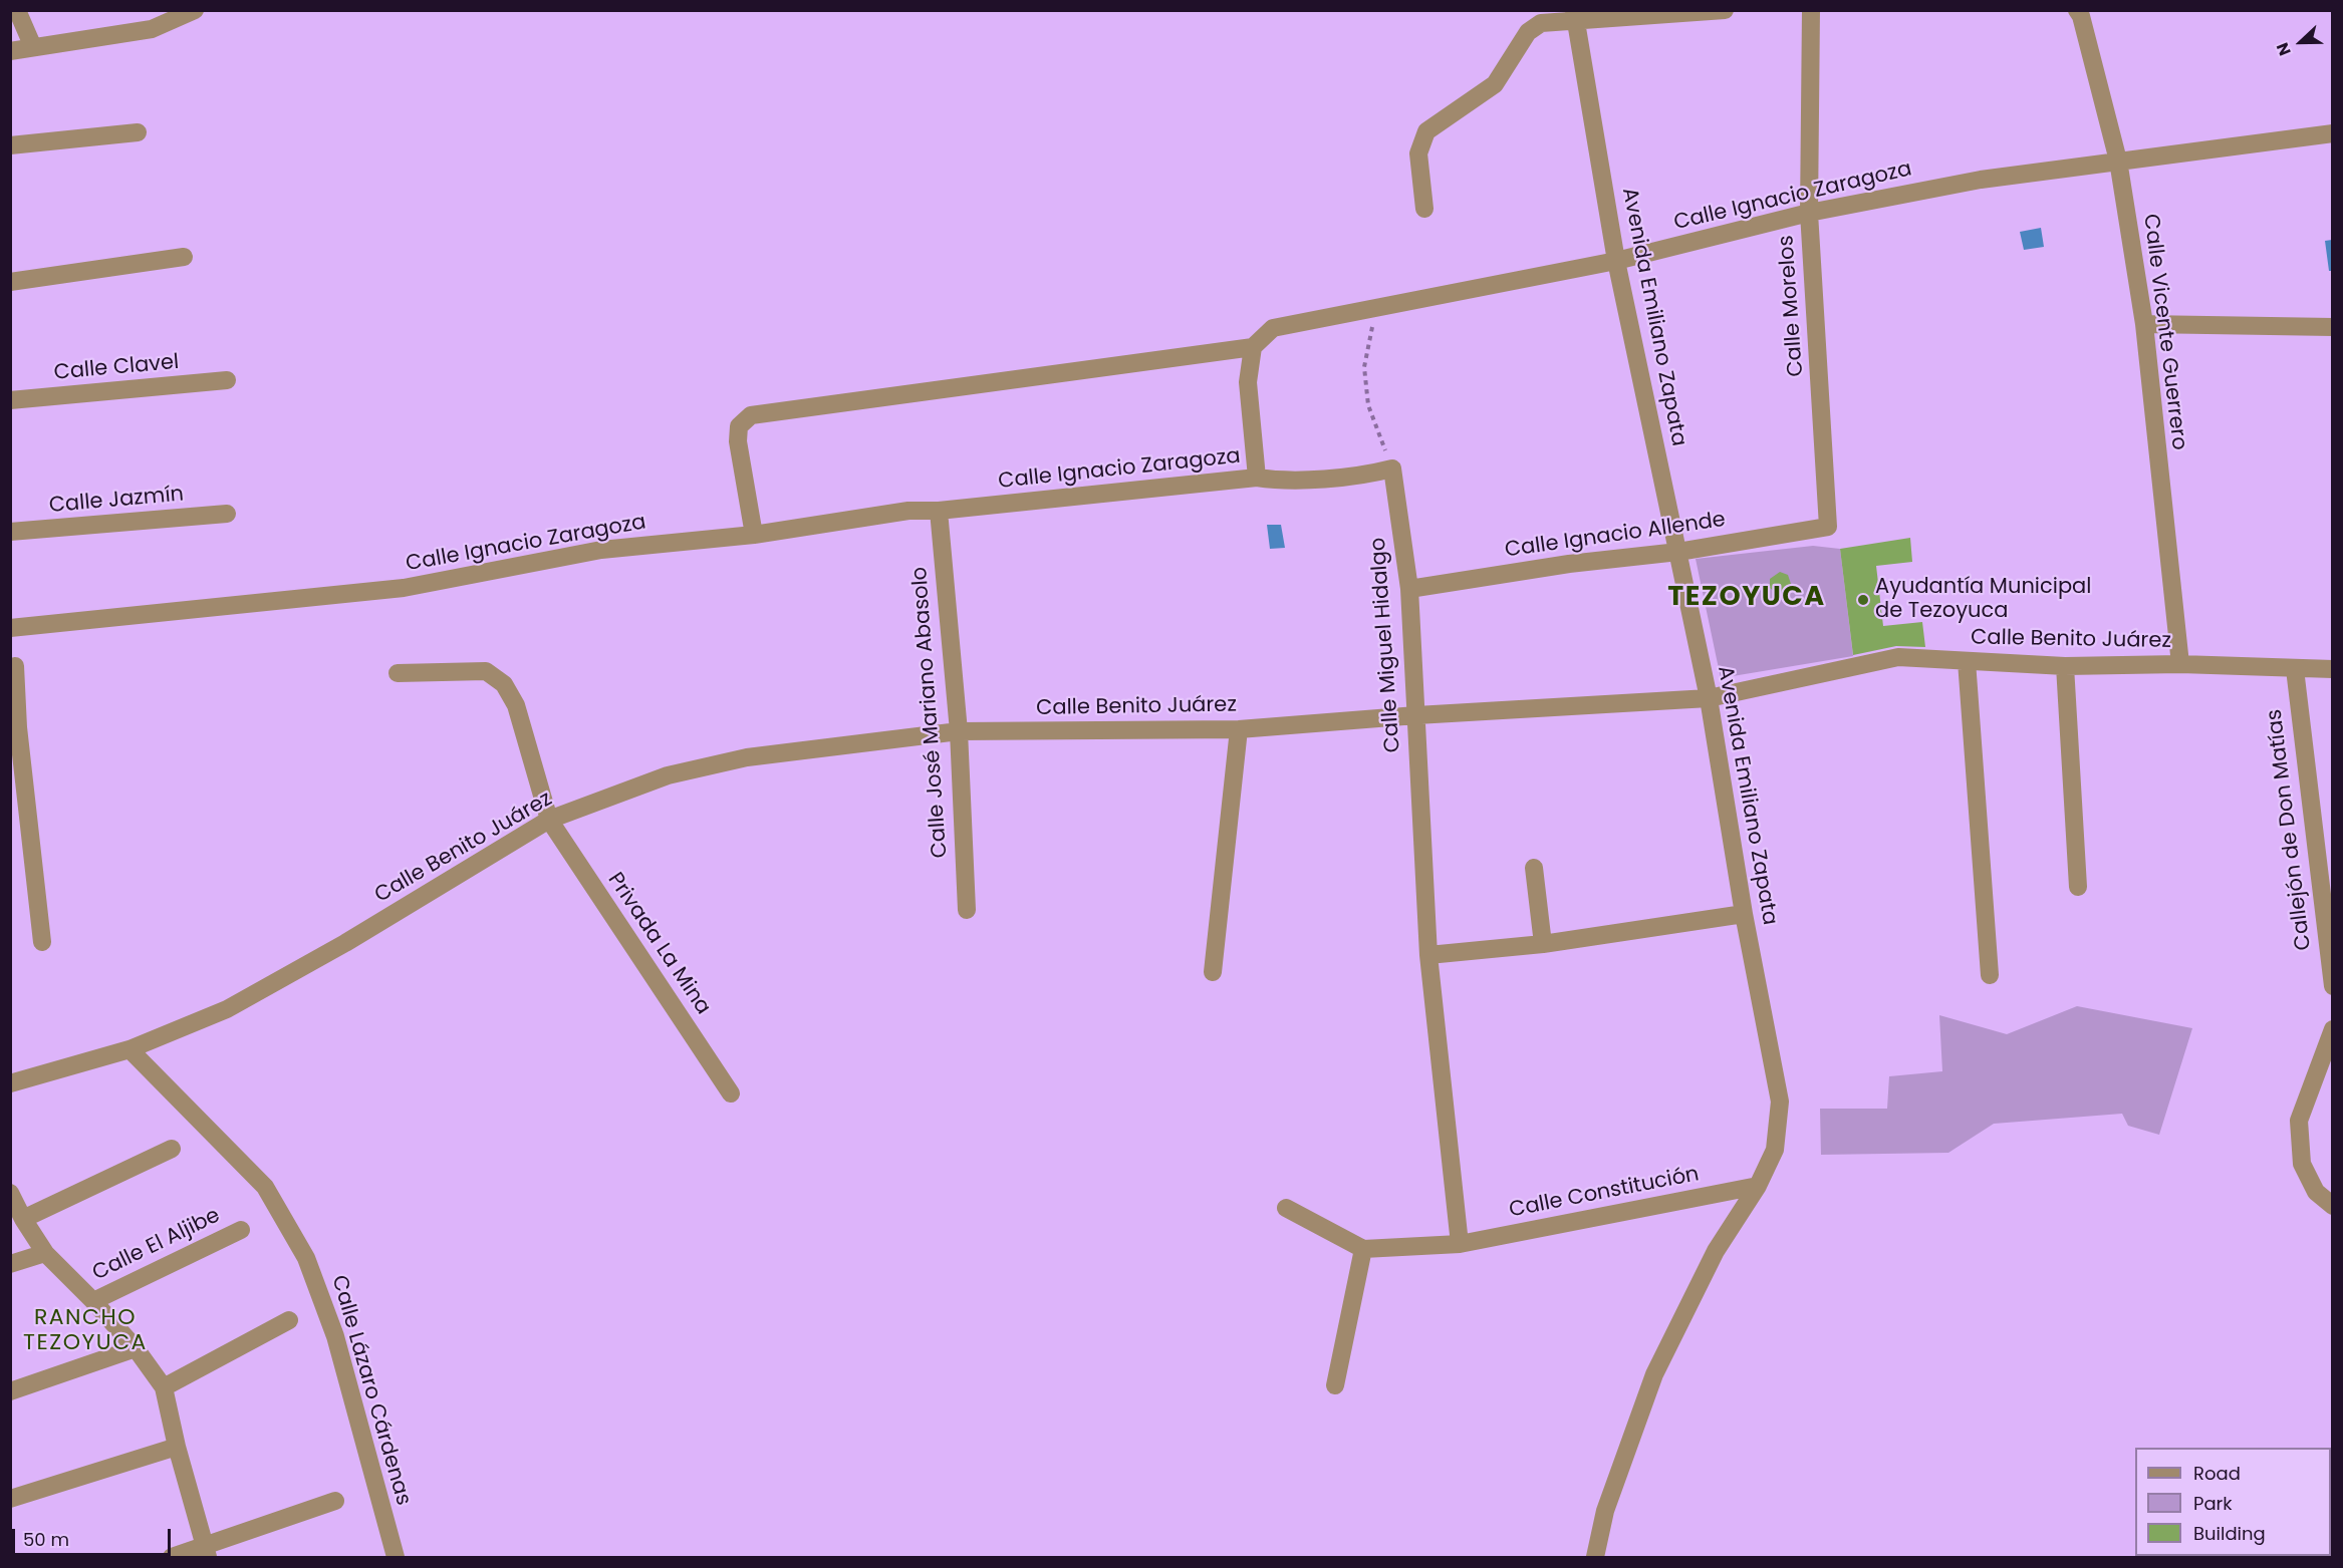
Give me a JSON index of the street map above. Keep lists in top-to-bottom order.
{
  "streets": {
    "street": [
      "Calle Ignacio Zaragoza",
      "Calle Morelos",
      "Avenida Emiliano Zapata",
      "Calle Vicente Guerrero",
      "Calle Clavel",
      "Calle Jazmín",
      "Calle Ignacio Allende",
      "Calle Benito Juárez",
      "Calle Miguel Hidalgo",
      "Calle José Mariano Abasolo",
      "Callejón de Don Matías",
      "Privada La Mina",
      "Calle Constitución",
      "Calle El Aljibe",
      "Calle Lázaro Cárdenas"
    ]
  },
  "crossings": [
    ["Calle Ignacio Zaragoza", "Calle Morelos"],
    ["Calle Ignacio Zaragoza", "Avenida Emiliano Zapata"],
    ["Calle Ignacio Zaragoza", "Calle Vicente Guerrero"],
    ["Calle Ignacio Zaragoza", "Calle José Mariano Abasolo"],
    ["Calle Morelos", "Calle Ignacio Allende"],
    ["Avenida Emiliano Zapata", "Calle Ignacio Allende"],
    ["Avenida Emiliano Zapata", "Calle Benito Juárez"],
    ["Avenida Emiliano Zapata", "Calle Constitución"],
    ["Calle Vicente Guerrero", "Calle Benito Juárez"],
    ["Calle Ignacio Allende", "Calle Miguel Hidalgo"],
    ["Calle Benito Juárez", "Calle Miguel Hidalgo"],
    ["Calle Benito Juárez", "Calle José Mariano Abasolo"],
    ["Calle Benito Juárez", "Callejón de Don Matías"],
    ["Calle Benito Juárez", "Privada La Mina"],
    ["Calle Benito Juárez", "Calle Lázaro Cárdenas"],
    ["Calle Miguel Hidalgo", "Calle Constitución"]
  ],
  "districts": ["TEZOYUCA", "RANCHO TEZOYUCA"],
  "places": ["Ayudantía Municipal de Tezoyuca"],
  "legend": ["Road", "Park", "Building"],
  "scale_bar": "50 m",
  "north": "left"
}
